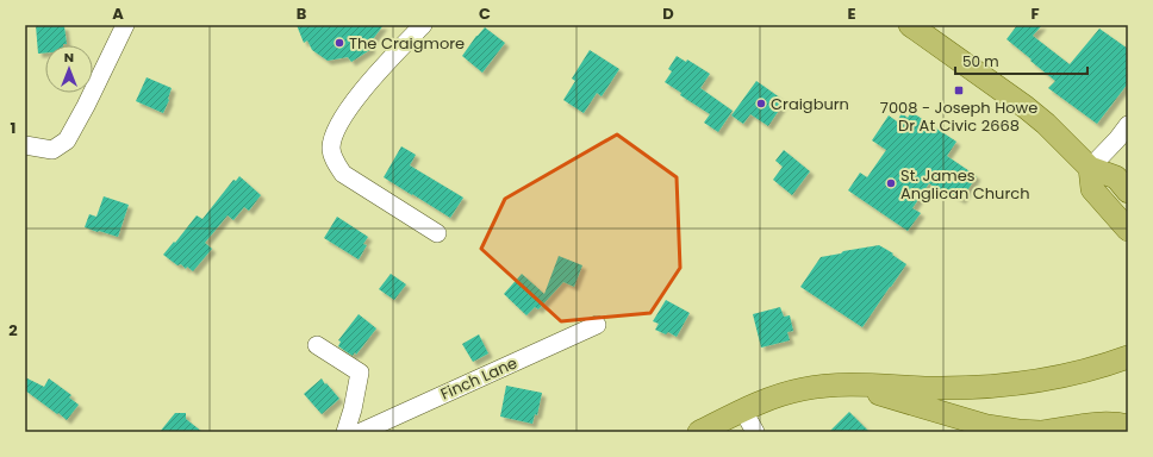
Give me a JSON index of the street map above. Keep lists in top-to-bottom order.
{
  "streets": {
    "street": ["Finch Lane"]
  },
  "places": {
    "other": ["The Craigmore", "Craigburn", "St. James Anglican Church"],
    "transit": ["7008 - Joseph Howe Dr At Civic 2668"]
  },
  "scale_bar": "50 m",
  "north": "top",
  "grid": {
    "columns": [
      "A",
      "B",
      "C",
      "D",
      "E",
      "F"
    ],
    "rows": ["1", "2"]
  }
}
